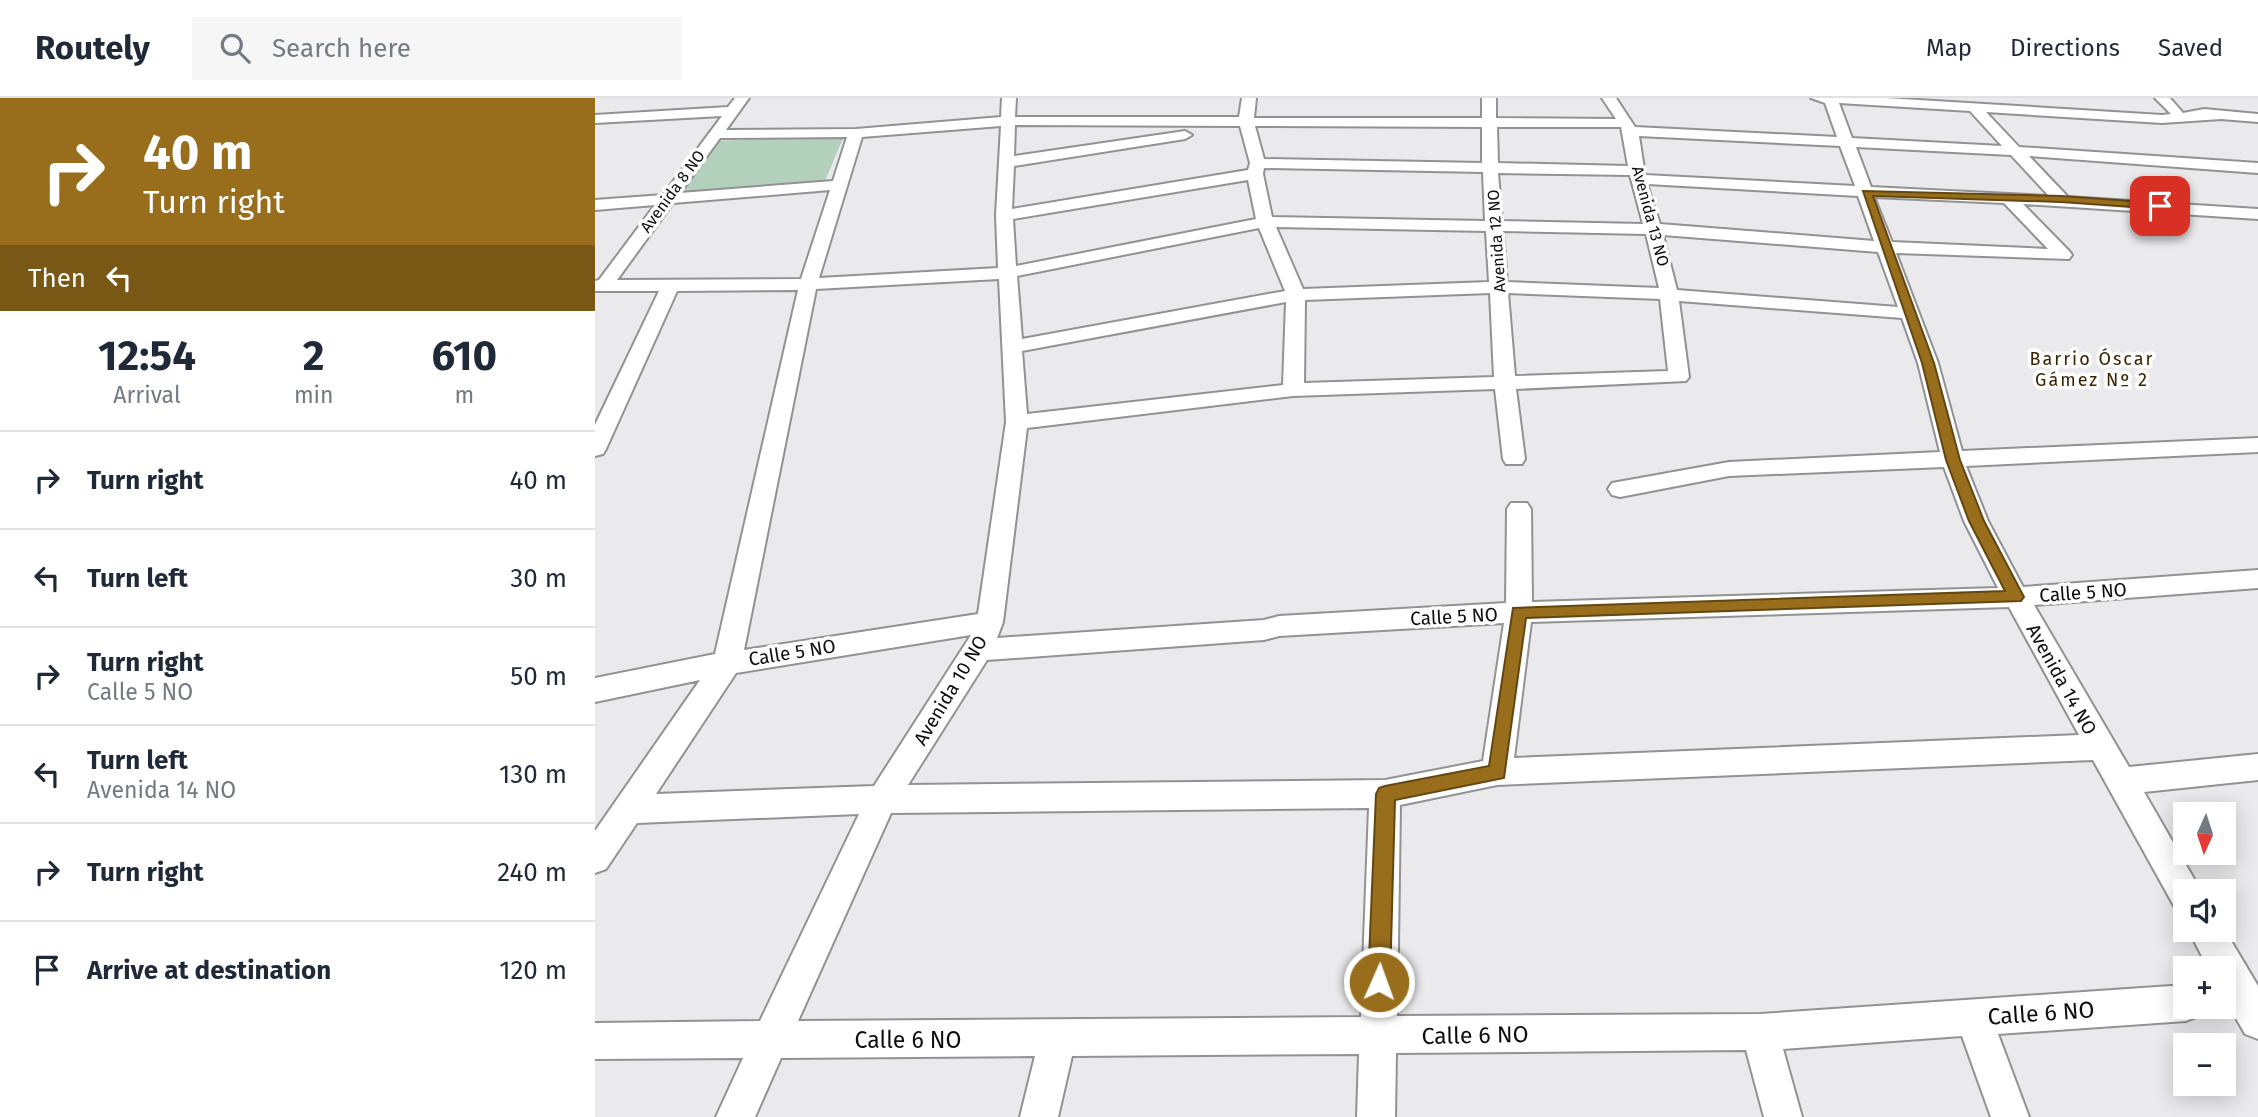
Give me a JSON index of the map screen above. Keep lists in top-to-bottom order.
{
  "streets": {
    "street": [
      "Avenida 8 NO",
      "Avenida 13 NO",
      "Avenida 12 NO",
      "Calle 5 NO",
      "Avenida 14 NO",
      "Avenida 10 NO",
      "Calle 6 NO"
    ]
  },
  "crossings": [
    ["Avenida 13 NO", "Avenida 12 NO"],
    ["Calle 5 NO", "Avenida 14 NO"],
    ["Calle 5 NO", "Avenida 10 NO"],
    ["Avenida 10 NO", "Calle 6 NO"]
  ],
  "districts": ["Barrio Óscar Gámez Nº 2"],
  "north": "bottom",
  "page": {
    "header": "Routely",
    "search": "Search here",
    "nav": ["Map", "Directions", "Saved"],
    "turn": ["40 m", "Turn right"],
    "then": "Then",
    "eta": [
      "12:54",
      "Arrival",
      "2",
      "min",
      "610",
      "m"
    ],
    "list": [
      {
        "name": "Turn right",
        "value": "40 m"
      },
      {
        "name": "Turn left",
        "value": "30 m"
      },
      {
        "name": "Turn right",
        "note": "Calle 5 NO",
        "value": "50 m"
      },
      {
        "name": "Turn left",
        "note": "Avenida 14 NO",
        "value": "130 m"
      },
      {
        "name": "Turn right",
        "value": "240 m"
      },
      {
        "name": "Arrive at destination",
        "value": "120 m"
      }
    ],
    "map_buttons": ["+", "−"]
  }
}
